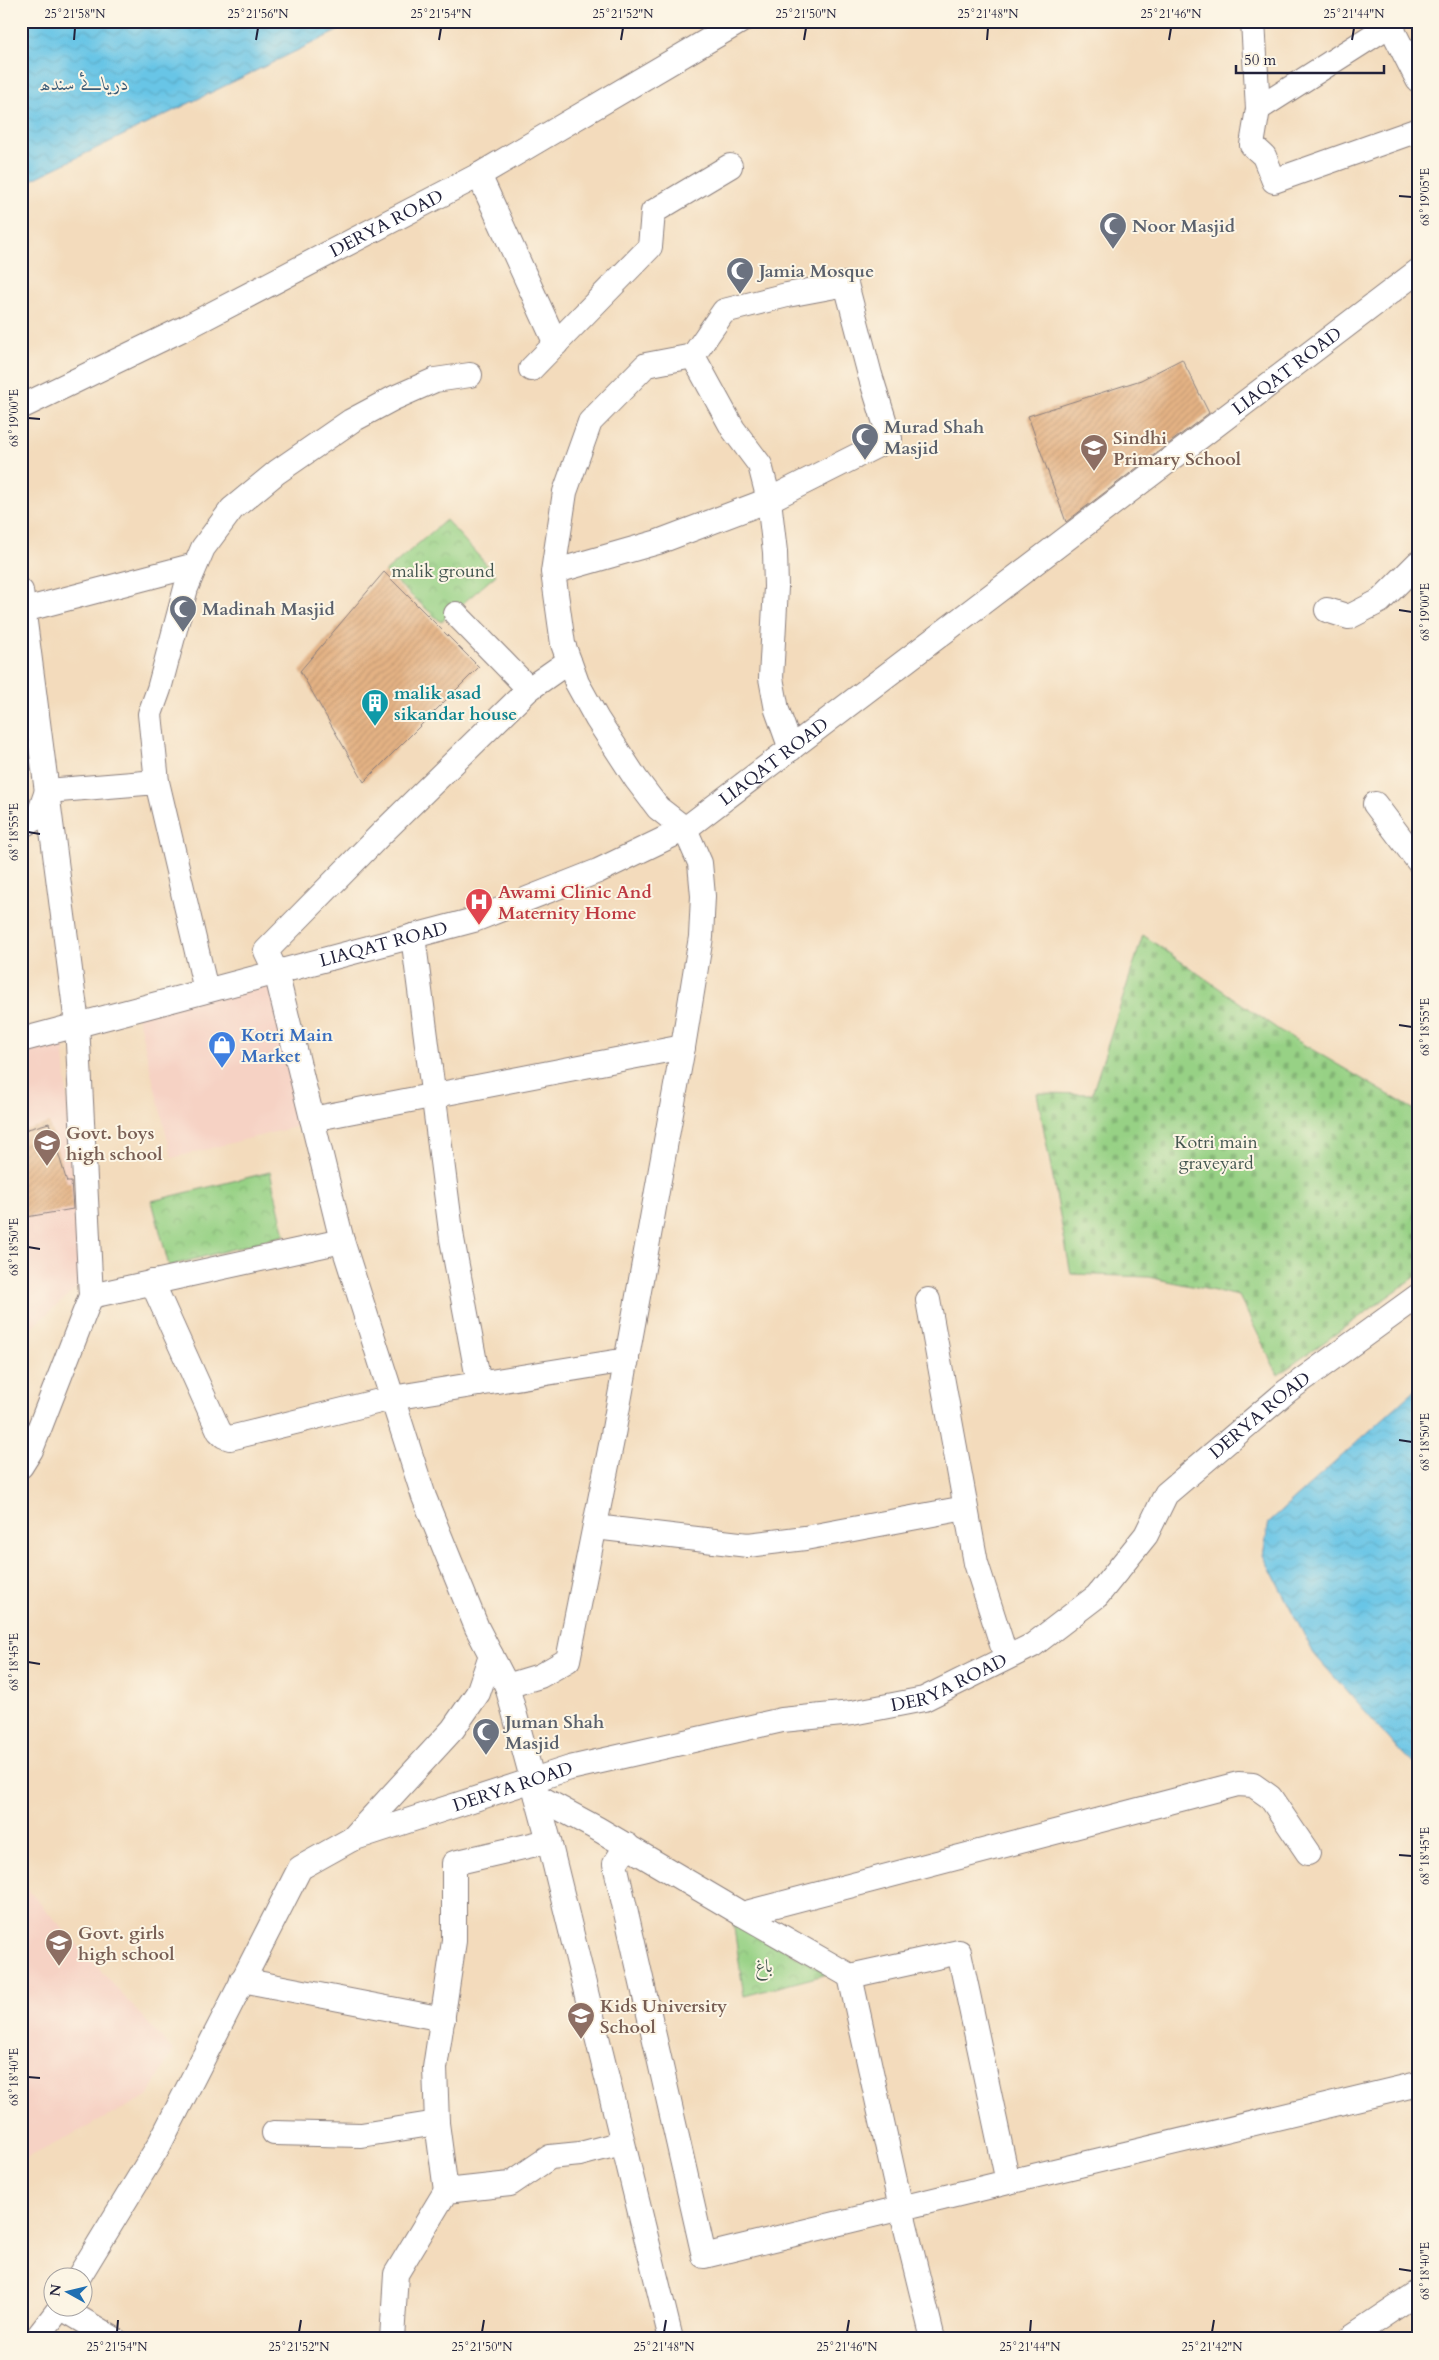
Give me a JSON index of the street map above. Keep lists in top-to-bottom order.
{
  "streets": {
    "street": ["DERYA ROAD", "LIAQAT ROAD"]
  },
  "water": ["دریائے سندھ"],
  "parks": ["malik ground", "Kotri main graveyard", "باغ"],
  "places": {
    "mosque": [
      "Noor Masjid",
      "Jamia Mosque",
      "Murad Shah Masjid",
      "Madinah Masjid",
      "Juman Shah Masjid"
    ],
    "school or university": [
      "Sindhi Primary School",
      "Govt. boys high school",
      "Govt. girls high school",
      "Kids University School"
    ],
    "building": ["malik asad sikandar house"],
    "hospital": ["Awami Clinic And Maternity Home"],
    "shop": ["Kotri Main Market"]
  },
  "scale_bar": "50 m",
  "north": "left",
  "coordinates": [
    "25°21'58\"N",
    "25°21'56\"N",
    "25°21'54\"N",
    "25°21'52\"N",
    "25°21'50\"N",
    "25°21'48\"N",
    "25°21'46\"N",
    "25°21'44\"N",
    "68°19'05\"E",
    "68°19'00\"E",
    "68°18'55\"E",
    "68°18'50\"E",
    "68°18'45\"E",
    "68°18'40\"E",
    "25°21'42\"N"
  ]
}
